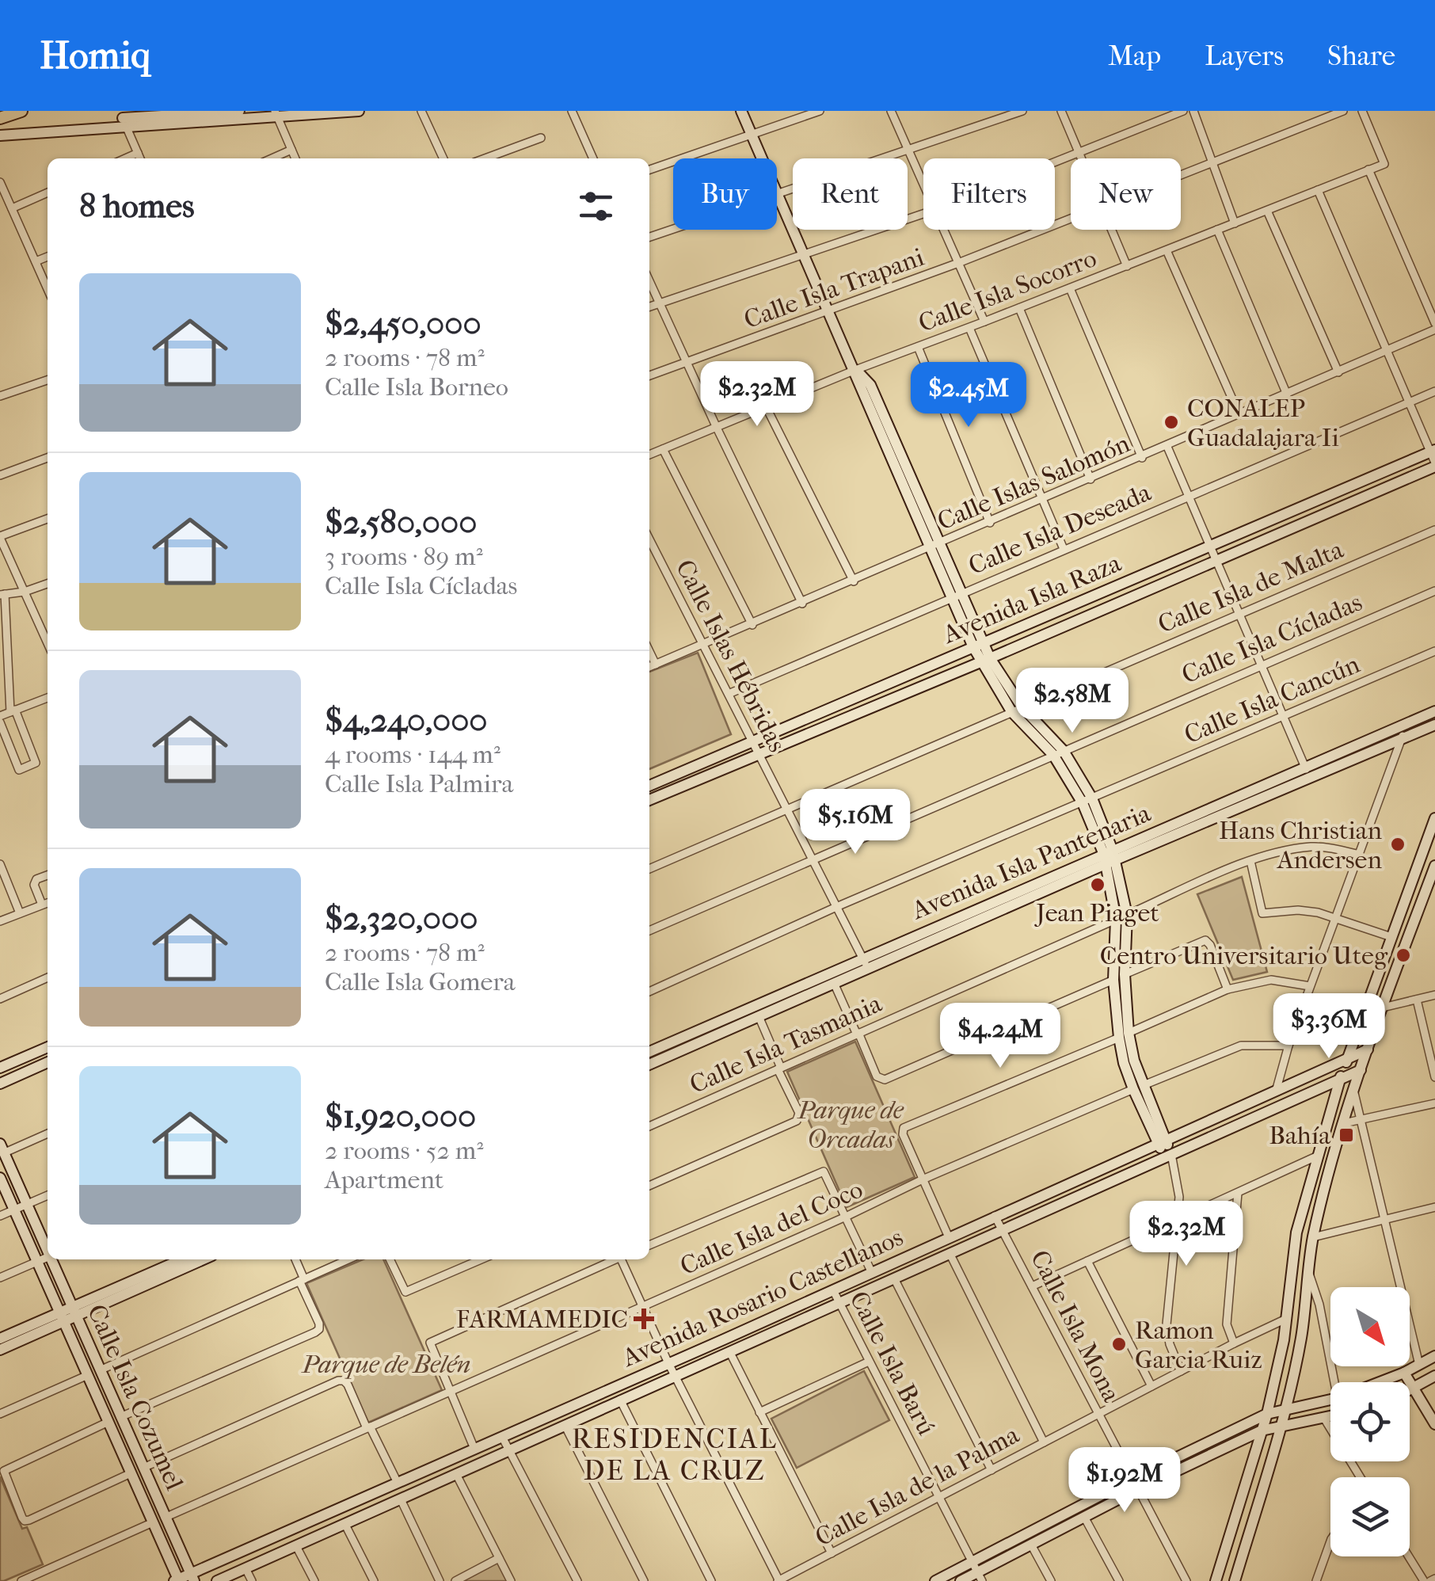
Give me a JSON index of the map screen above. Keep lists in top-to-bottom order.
{
  "streets": {
    "street": [
      "Calle Isla Trapani",
      "Calle Isla Socorro",
      "Calle Islas Salomón",
      "Calle Isla Deseada",
      "Calle Isla de Malta",
      "Avenida Isla Raza",
      "Calle Isla Cícladas",
      "Calle Islas Hébridas",
      "Calle Isla Cancún",
      "Avenida Isla Pantenaria",
      "Calle Isla Tasmania",
      "Calle Isla del Coco",
      "Avenida Rosario Castellanos",
      "Calle Isla Mona",
      "Calle Isla Barú",
      "Calle Isla Cozumel",
      "Calle Isla de la Palma"
    ]
  },
  "crossings": [
    ["Calle Islas Salomón", "Calle Islas Hébridas"],
    ["Calle Isla Deseada", "Calle Islas Hébridas"],
    ["Calle Isla de Malta", "Calle Islas Hébridas"],
    ["Avenida Isla Raza", "Calle Islas Hébridas"],
    ["Calle Isla Cícladas", "Calle Islas Hébridas"],
    ["Calle Islas Hébridas", "Calle Isla Cancún"],
    ["Calle Islas Hébridas", "Avenida Isla Pantenaria"],
    ["Calle Isla del Coco", "Calle Isla Cozumel"],
    ["Avenida Rosario Castellanos", "Calle Isla Mona"],
    ["Avenida Rosario Castellanos", "Calle Isla Barú"],
    ["Avenida Rosario Castellanos", "Calle Isla Cozumel"],
    ["Calle Isla Mona", "Calle Isla de la Palma"],
    ["Calle Isla Barú", "Calle Isla de la Palma"]
  ],
  "districts": ["RESIDENCIAL DE LA CRUZ"],
  "parks": ["Parque de Orcadas", "Parque de Belén"],
  "places": {
    "other": [
      "CONALEP Guadalajara Ii",
      "Hans Christian Andersen",
      "Jean Piaget",
      "Centro Universitario Uteg",
      "Ramon Garcia Ruiz"
    ],
    "transit": ["Bahía"],
    "health": ["FARMAMEDIC"]
  },
  "north": "bottom right",
  "page": {
    "header": "Homiq",
    "nav": ["Map", "Layers", "Share"],
    "chip": [
      "Buy",
      "Rent",
      "Filters",
      "New"
    ],
    "heading": "8 homes",
    "list": [
      {
        "name": "$2,450,000",
        "note": "2 rooms · 78 m² · Calle Isla Borneo"
      },
      {
        "name": "$2,580,000",
        "note": "3 rooms · 89 m² · Calle Isla Cícladas"
      },
      {
        "name": "$4,240,000",
        "note": "4 rooms · 144 m² · Calle Isla Palmira"
      },
      {
        "name": "$2,320,000",
        "note": "2 rooms · 78 m² · Calle Isla Gomera"
      },
      {
        "name": "$1,920,000",
        "note": "2 rooms · 52 m² · Apartment"
      }
    ],
    "price": [
      "$2.32M",
      "$2.45M",
      "$2.58M",
      "$5.16M",
      "$3.36M",
      "$4.24M",
      "$2.32M",
      "$1.92M"
    ]
  }
}
